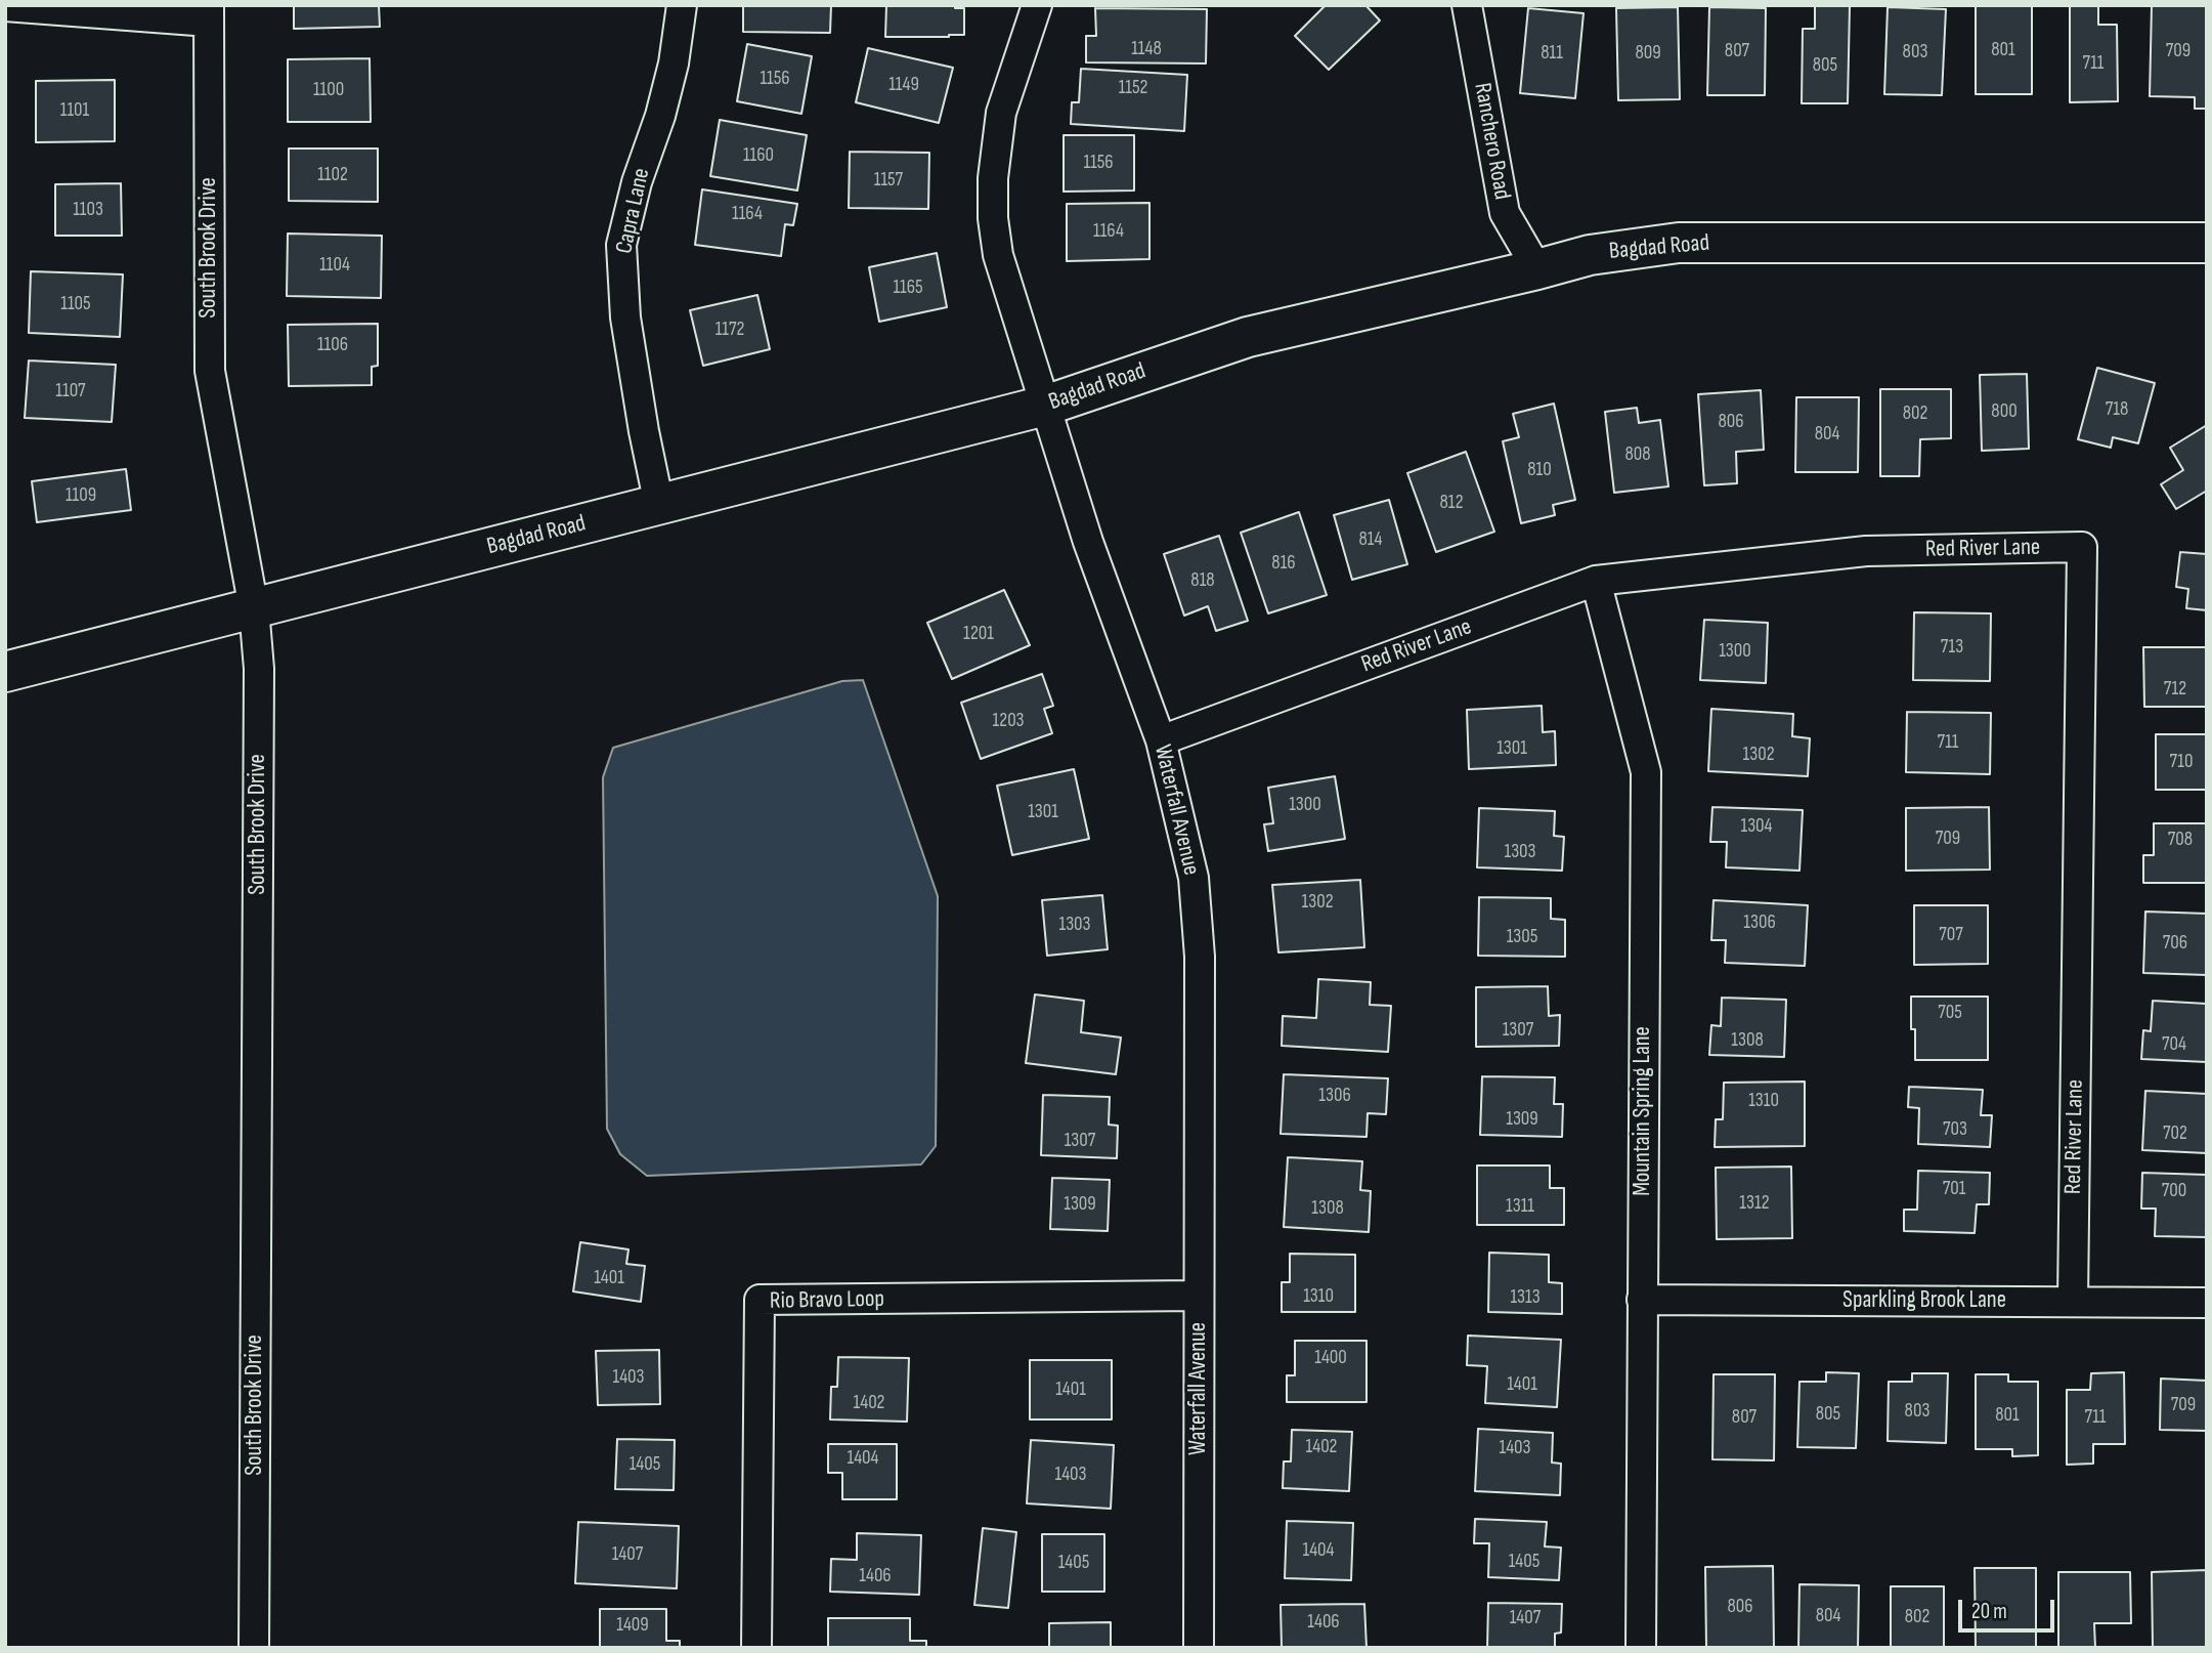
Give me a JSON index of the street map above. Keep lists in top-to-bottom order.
{
  "streets": {
    "street": [
      "Ranchero Road",
      "Capra Lane",
      "South Brook Drive",
      "Bagdad Road",
      "Red River Lane",
      "Waterfall Avenue",
      "Mountain Spring Lane",
      "Rio Bravo Loop",
      "Sparkling Brook Lane"
    ]
  },
  "crossings": [
    ["Ranchero Road", "Bagdad Road"],
    ["Capra Lane", "Bagdad Road"],
    ["South Brook Drive", "Bagdad Road"],
    ["Bagdad Road", "Waterfall Avenue"],
    ["Red River Lane", "Waterfall Avenue"],
    ["Red River Lane", "Mountain Spring Lane"],
    ["Red River Lane", "Sparkling Brook Lane"],
    ["Waterfall Avenue", "Rio Bravo Loop"],
    ["Mountain Spring Lane", "Sparkling Brook Lane"]
  ],
  "house_numbers": [
    "1148",
    "801",
    "807",
    "709",
    "803",
    "811",
    "809",
    "711",
    "805",
    "1156",
    "1149",
    "1152",
    "1100",
    "1101",
    "1160",
    "1156",
    "1102",
    "1157",
    "1103",
    "1164",
    "1164",
    "1104",
    "1165",
    "1105",
    "1172",
    "1106",
    "1107",
    "718",
    "800",
    "802",
    "806",
    "804",
    "808",
    "810",
    "1109",
    "812",
    "814",
    "816",
    "818",
    "1201",
    "713",
    "1300",
    "712",
    "1203",
    "711",
    "1301",
    "1302",
    "710",
    "1300",
    "1301",
    "1304",
    "709",
    "708",
    "1303",
    "1302",
    "1306",
    "1303",
    "707",
    "1305",
    "706",
    "705",
    "1307",
    "1308",
    "704",
    "1306",
    "1310",
    "1309",
    "703",
    "702",
    "1307",
    "701",
    "700",
    "1312",
    "1309",
    "1311",
    "1308",
    "1401",
    "1310",
    "1313",
    "1400",
    "1403",
    "1401",
    "1401",
    "1402",
    "709",
    "803",
    "805",
    "801",
    "807",
    "711",
    "1402",
    "1403",
    "1404",
    "1405",
    "1403",
    "1404",
    "1407",
    "1405",
    "1405",
    "1406",
    "806",
    "804",
    "802",
    "1407",
    "1406",
    "1409"
  ],
  "scale_bar": "20 m"
}
